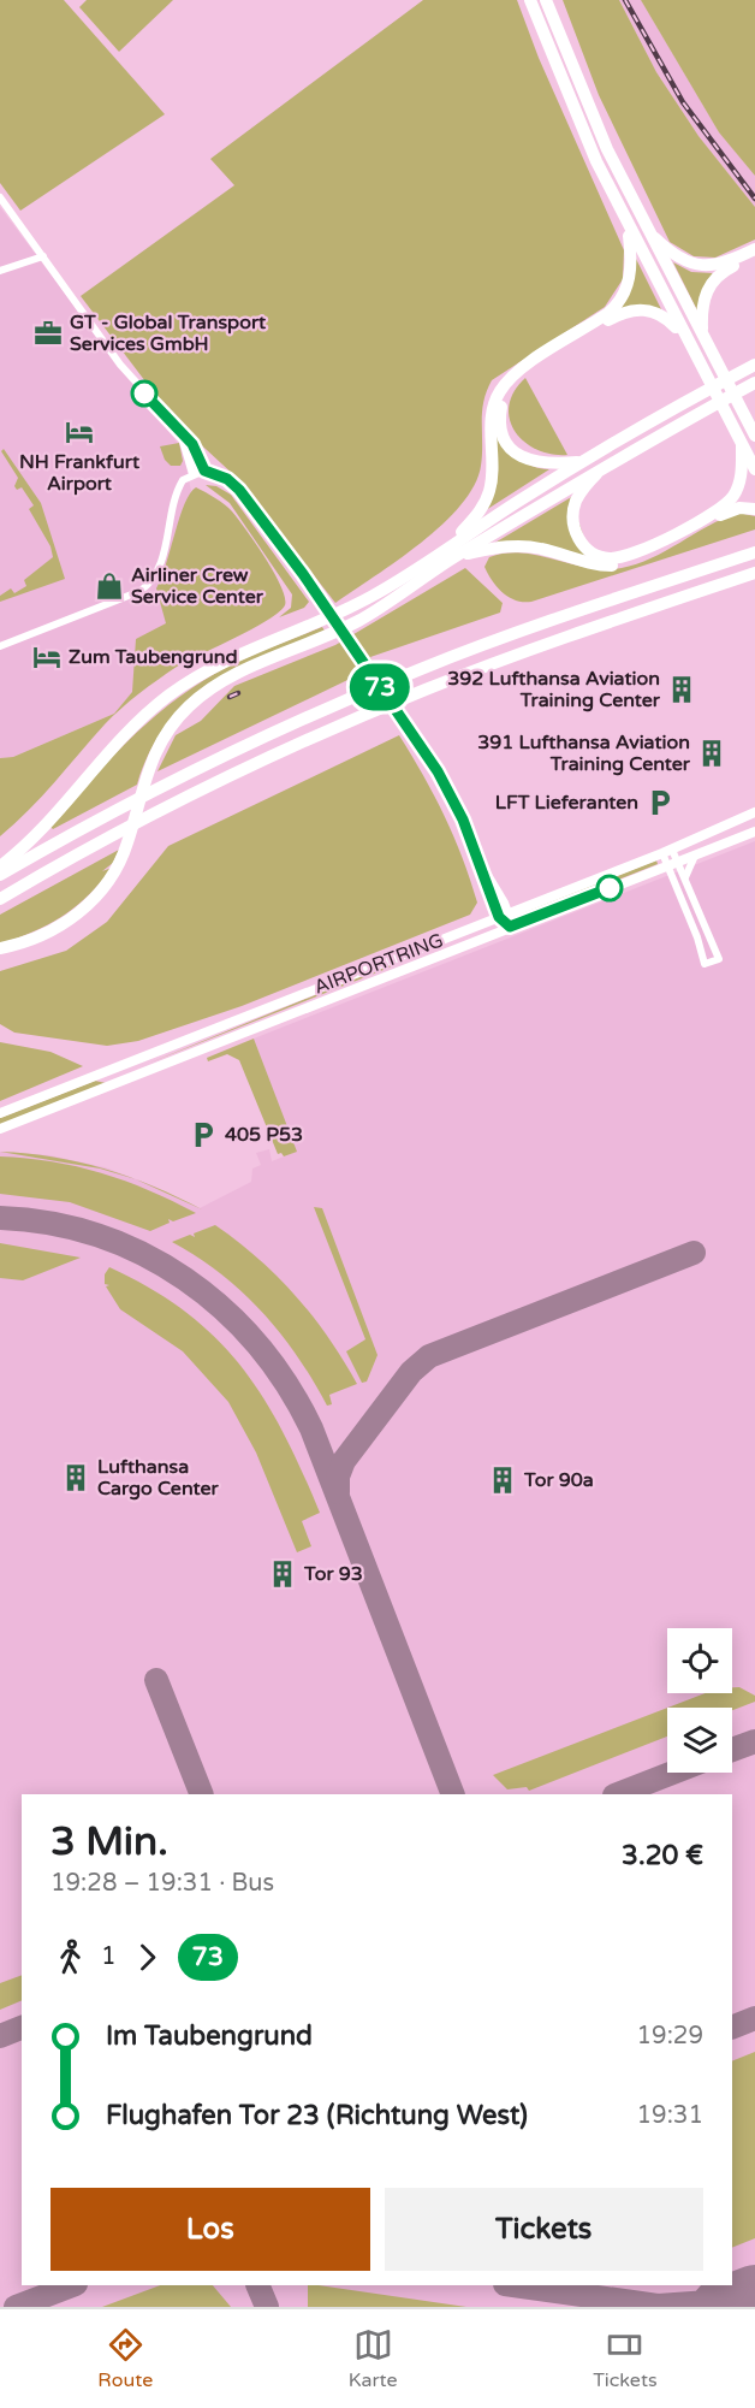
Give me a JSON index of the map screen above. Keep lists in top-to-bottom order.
{
  "streets": {
    "street": ["AIRPORTRING"]
  },
  "places": {
    "office": ["GT - Global Transport Services GmbH"],
    "hotel": ["NH Frankfurt Airport", "Zum Taubengrund"],
    "shop": ["Airliner Crew Service Center"],
    "building": [
      "392 Lufthansa Aviation Training Center",
      "391 Lufthansa Aviation Training Center",
      "Lufthansa Cargo Center",
      "Tor 90a",
      "Tor 93"
    ],
    "parking": ["LFT Lieferanten", "405 P53"]
  },
  "lines": ["bus line 73"],
  "page": {
    "on_map": "73",
    "heading": ["3 Min.", "19:28 – 19:31 · Bus", "3.20 €"],
    "legs": ["1", "73"],
    "list": [
      {
        "name": "Im Taubengrund",
        "value": "19:29"
      },
      {
        "name": "Flughafen Tor 23 (Richtung West)",
        "value": "19:31"
      }
    ],
    "buttons": ["Los", "Tickets"],
    "tabs": ["Route", "Karte", "Tickets"]
  }
}
